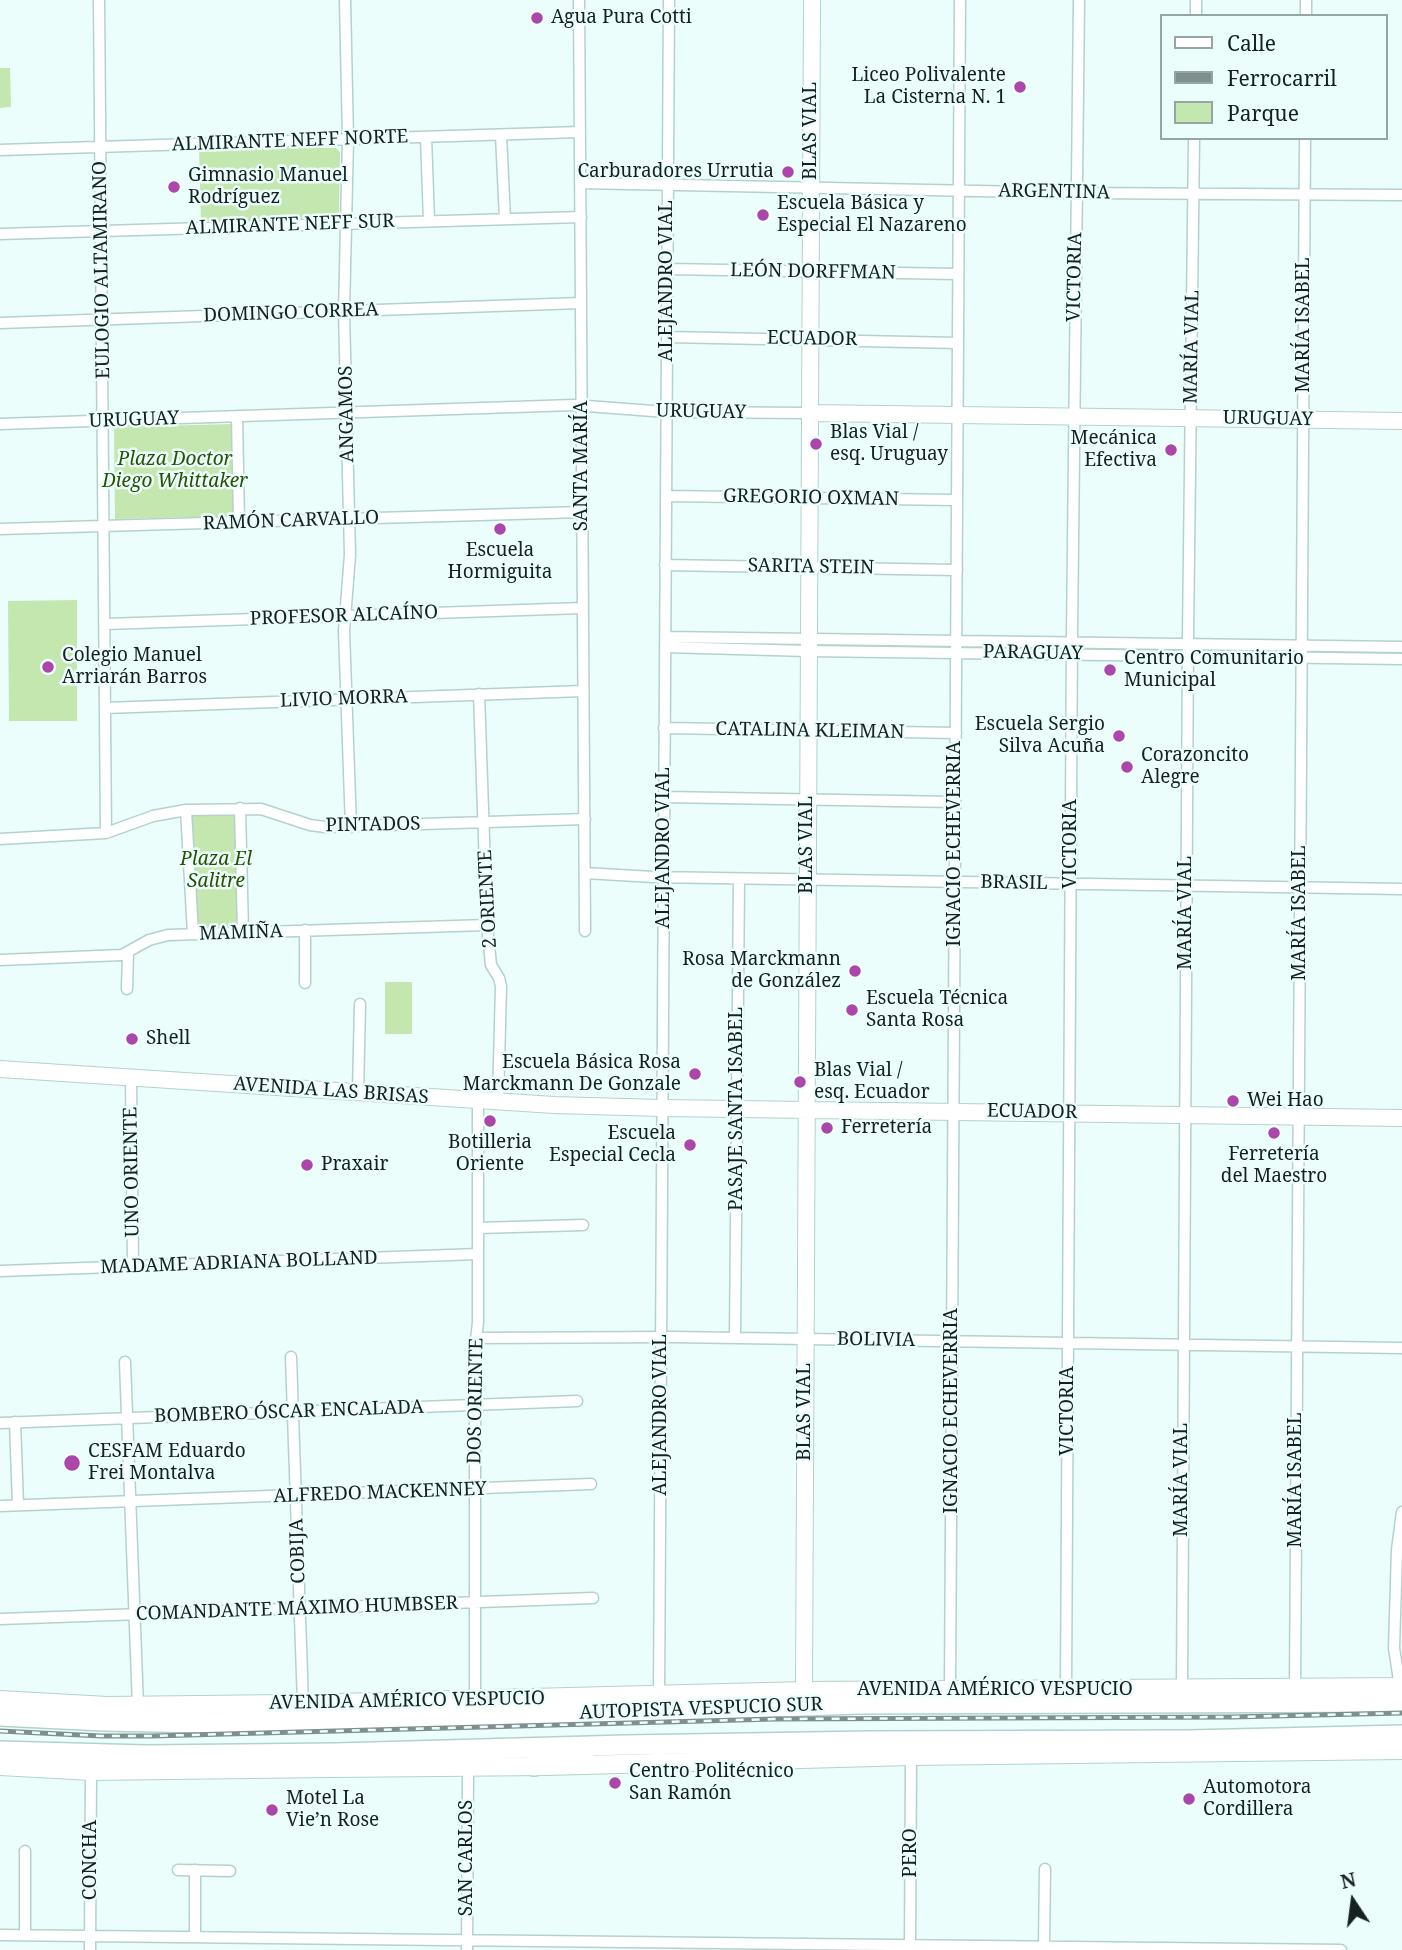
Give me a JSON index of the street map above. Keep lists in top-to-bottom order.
{
  "streets": {
    "highway": ["AUTOPISTA VESPUCIO SUR"],
    "main road": ["AVENIDA AMÉRICO VESPUCIO"],
    "street": [
      "BLAS VIAL",
      "ALMIRANTE NEFF NORTE",
      "ARGENTINA",
      "ALMIRANTE NEFF SUR",
      "EULOGIO ALTAMIRANO",
      "LEÓN DORFFMAN",
      "VICTORIA",
      "ALEJANDRO VIAL",
      "DOMINGO CORREA",
      "MARÍA ISABEL",
      "ECUADOR",
      "MARÍA VIAL",
      "URUGUAY",
      "ANGAMOS",
      "SANTA MARÍA",
      "GREGORIO OXMAN",
      "RAMÓN CARVALLO",
      "SARITA STEIN",
      "PROFESOR ALCAÍNO",
      "PARAGUAY",
      "LIVIO MORRA",
      "CATALINA KLEIMAN",
      "PINTADOS",
      "IGNACIO ECHEVERRIA",
      "BRASIL",
      "2 ORIENTE",
      "MAMIÑA",
      "AVENIDA LAS BRISAS",
      "PASAJE SANTA ISABEL",
      "UNO ORIENTE",
      "MADAME ADRIANA BOLLAND",
      "BOLIVIA",
      "DOS ORIENTE",
      "BOMBERO ÓSCAR ENCALADA",
      "ALFREDO MACKENNEY",
      "COBIJA",
      "COMANDANTE MÁXIMO HUMBSER",
      "PERO",
      "SAN CARLOS",
      "CONCHA"
    ]
  },
  "crossings": [
    ["BLAS VIAL", "ARGENTINA"],
    ["BLAS VIAL", "LEÓN DORFFMAN"],
    ["BLAS VIAL", "ECUADOR"],
    ["BLAS VIAL", "URUGUAY"],
    ["BLAS VIAL", "GREGORIO OXMAN"],
    ["BLAS VIAL", "SARITA STEIN"],
    ["BLAS VIAL", "PARAGUAY"],
    ["BLAS VIAL", "CATALINA KLEIMAN"],
    ["BLAS VIAL", "BRASIL"],
    ["BLAS VIAL", "BOLIVIA"],
    ["BLAS VIAL", "AVENIDA AMÉRICO VESPUCIO"],
    ["ALMIRANTE NEFF NORTE", "EULOGIO ALTAMIRANO"],
    ["ALMIRANTE NEFF NORTE", "ANGAMOS"],
    ["ALMIRANTE NEFF NORTE", "SANTA MARÍA"],
    ["ARGENTINA", "VICTORIA"],
    ["ARGENTINA", "ALEJANDRO VIAL"],
    ["ARGENTINA", "MARÍA ISABEL"],
    ["ARGENTINA", "MARÍA VIAL"],
    ["ARGENTINA", "SANTA MARÍA"],
    ["ARGENTINA", "IGNACIO ECHEVERRIA"],
    ["ALMIRANTE NEFF SUR", "EULOGIO ALTAMIRANO"],
    ["ALMIRANTE NEFF SUR", "ANGAMOS"],
    ["ALMIRANTE NEFF SUR", "SANTA MARÍA"],
    ["EULOGIO ALTAMIRANO", "DOMINGO CORREA"],
    ["EULOGIO ALTAMIRANO", "URUGUAY"],
    ["EULOGIO ALTAMIRANO", "RAMÓN CARVALLO"],
    ["EULOGIO ALTAMIRANO", "PROFESOR ALCAÍNO"],
    ["EULOGIO ALTAMIRANO", "LIVIO MORRA"],
    ["EULOGIO ALTAMIRANO", "PINTADOS"],
    ["LEÓN DORFFMAN", "ALEJANDRO VIAL"],
    ["LEÓN DORFFMAN", "IGNACIO ECHEVERRIA"],
    ["VICTORIA", "ECUADOR"],
    ["VICTORIA", "URUGUAY"],
    ["VICTORIA", "PARAGUAY"],
    ["VICTORIA", "BRASIL"],
    ["VICTORIA", "BOLIVIA"],
    ["VICTORIA", "AVENIDA AMÉRICO VESPUCIO"],
    ["ALEJANDRO VIAL", "ECUADOR"],
    ["ALEJANDRO VIAL", "URUGUAY"],
    ["ALEJANDRO VIAL", "GREGORIO OXMAN"],
    ["ALEJANDRO VIAL", "SARITA STEIN"],
    ["ALEJANDRO VIAL", "PARAGUAY"],
    ["ALEJANDRO VIAL", "CATALINA KLEIMAN"],
    ["ALEJANDRO VIAL", "BRASIL"],
    ["ALEJANDRO VIAL", "AVENIDA LAS BRISAS"],
    ["ALEJANDRO VIAL", "BOLIVIA"],
    ["ALEJANDRO VIAL", "AVENIDA AMÉRICO VESPUCIO"],
    ["DOMINGO CORREA", "ANGAMOS"],
    ["DOMINGO CORREA", "SANTA MARÍA"],
    ["MARÍA ISABEL", "ECUADOR"],
    ["MARÍA ISABEL", "URUGUAY"],
    ["MARÍA ISABEL", "PARAGUAY"],
    ["MARÍA ISABEL", "BRASIL"],
    ["MARÍA ISABEL", "BOLIVIA"],
    ["MARÍA ISABEL", "AVENIDA AMÉRICO VESPUCIO"],
    ["ECUADOR", "MARÍA VIAL"],
    ["ECUADOR", "IGNACIO ECHEVERRIA"],
    ["ECUADOR", "AVENIDA LAS BRISAS"],
    ["ECUADOR", "PASAJE SANTA ISABEL"],
    ["MARÍA VIAL", "URUGUAY"],
    ["MARÍA VIAL", "PARAGUAY"],
    ["MARÍA VIAL", "BRASIL"],
    ["MARÍA VIAL", "BOLIVIA"],
    ["MARÍA VIAL", "AVENIDA AMÉRICO VESPUCIO"],
    ["URUGUAY", "ANGAMOS"],
    ["URUGUAY", "SANTA MARÍA"],
    ["URUGUAY", "IGNACIO ECHEVERRIA"],
    ["ANGAMOS", "RAMÓN CARVALLO"],
    ["ANGAMOS", "PROFESOR ALCAÍNO"],
    ["ANGAMOS", "LIVIO MORRA"],
    ["ANGAMOS", "PINTADOS"],
    ["SANTA MARÍA", "RAMÓN CARVALLO"],
    ["SANTA MARÍA", "PROFESOR ALCAÍNO"],
    ["SANTA MARÍA", "LIVIO MORRA"],
    ["SANTA MARÍA", "PINTADOS"],
    ["SANTA MARÍA", "BRASIL"],
    ["GREGORIO OXMAN", "IGNACIO ECHEVERRIA"],
    ["SARITA STEIN", "IGNACIO ECHEVERRIA"],
    ["PARAGUAY", "IGNACIO ECHEVERRIA"],
    ["LIVIO MORRA", "2 ORIENTE"],
    ["CATALINA KLEIMAN", "IGNACIO ECHEVERRIA"],
    ["PINTADOS", "2 ORIENTE"],
    ["IGNACIO ECHEVERRIA", "BRASIL"],
    ["IGNACIO ECHEVERRIA", "BOLIVIA"],
    ["IGNACIO ECHEVERRIA", "AVENIDA AMÉRICO VESPUCIO"],
    ["BRASIL", "PASAJE SANTA ISABEL"],
    ["2 ORIENTE", "MAMIÑA"],
    ["2 ORIENTE", "AVENIDA LAS BRISAS"],
    ["AVENIDA LAS BRISAS", "UNO ORIENTE"],
    ["AVENIDA LAS BRISAS", "DOS ORIENTE"],
    ["PASAJE SANTA ISABEL", "BOLIVIA"],
    ["UNO ORIENTE", "MADAME ADRIANA BOLLAND"],
    ["MADAME ADRIANA BOLLAND", "DOS ORIENTE"],
    ["BOLIVIA", "DOS ORIENTE"],
    ["DOS ORIENTE", "BOMBERO ÓSCAR ENCALADA"],
    ["DOS ORIENTE", "ALFREDO MACKENNEY"],
    ["DOS ORIENTE", "COMANDANTE MÁXIMO HUMBSER"],
    ["DOS ORIENTE", "AVENIDA AMÉRICO VESPUCIO"],
    ["BOMBERO ÓSCAR ENCALADA", "COBIJA"],
    ["ALFREDO MACKENNEY", "COBIJA"],
    ["COBIJA", "COMANDANTE MÁXIMO HUMBSER"],
    ["COBIJA", "AVENIDA AMÉRICO VESPUCIO"],
    ["AVENIDA AMÉRICO VESPUCIO", "AUTOPISTA VESPUCIO SUR"]
  ],
  "parks": ["Plaza Doctor Diego Whittaker", "Plaza El Salitre"],
  "places": [
    "Agua Pura Cotti",
    "Liceo Polivalente La Cisterna N. 1",
    "Carburadores Urrutia",
    "Gimnasio Manuel Rodríguez",
    "Escuela Básica y Especial El Nazareno",
    "Blas Vial / esq. Uruguay",
    "Mecánica Efectiva",
    "Escuela Hormiguita",
    "Colegio Manuel Arriarán Barros",
    "Centro Comunitario Municipal",
    "Escuela Sergio Silva Acuña",
    "Corazoncito Alegre",
    "Rosa Marckmann de González",
    "Escuela Técnica Santa Rosa",
    "Shell",
    "Escuela Básica Rosa Marckmann De Gonzale",
    "Blas Vial / esq. Ecuador",
    "Wei Hao",
    "Botilleria Oriente",
    "Ferretería",
    "Ferretería del Maestro",
    "Escuela Especial Cecla",
    "Praxair",
    "CESFAM Eduardo Frei Montalva",
    "Centro Politécnico San Ramón",
    "Automotora Cordillera",
    "Motel La Vie’n Rose"
  ],
  "legend": ["Calle", "Ferrocarril", "Parque"],
  "north": "top"
}
